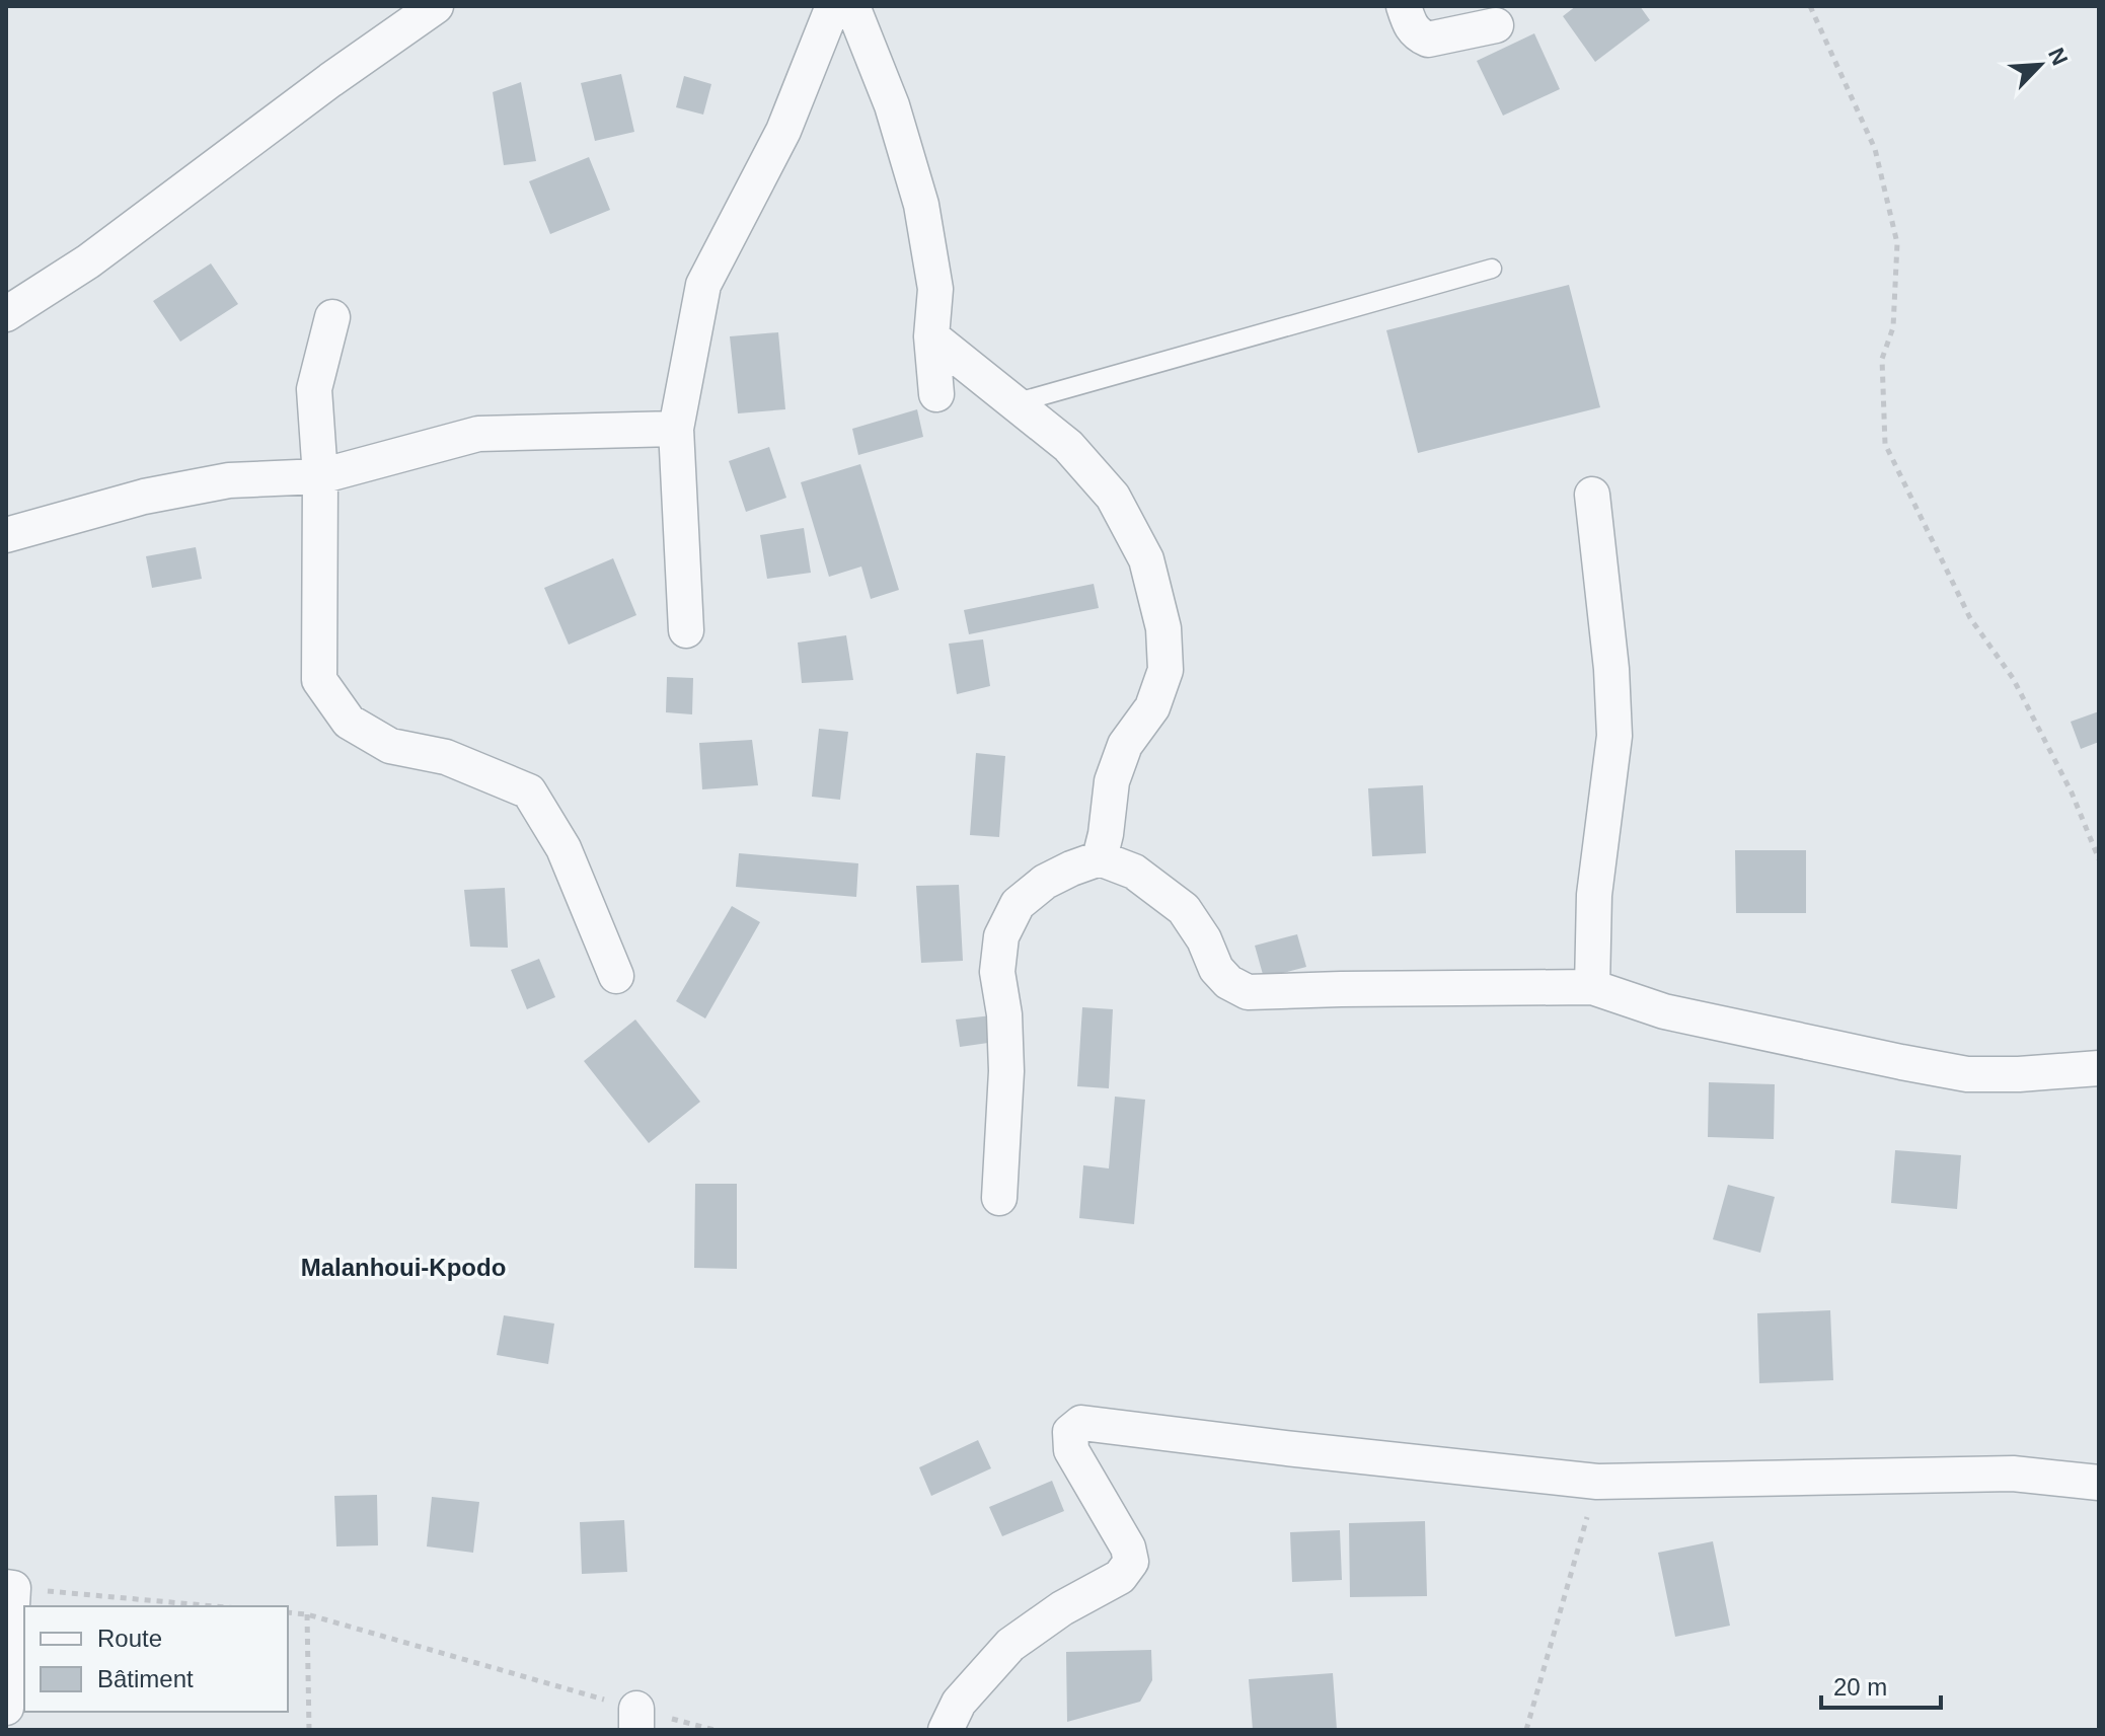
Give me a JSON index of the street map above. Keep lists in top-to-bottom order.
{
  "districts": ["Malanhoui-Kpodo"],
  "legend": ["Route", "Bâtiment"],
  "scale_bar": "20 m",
  "north": "top right"
}
